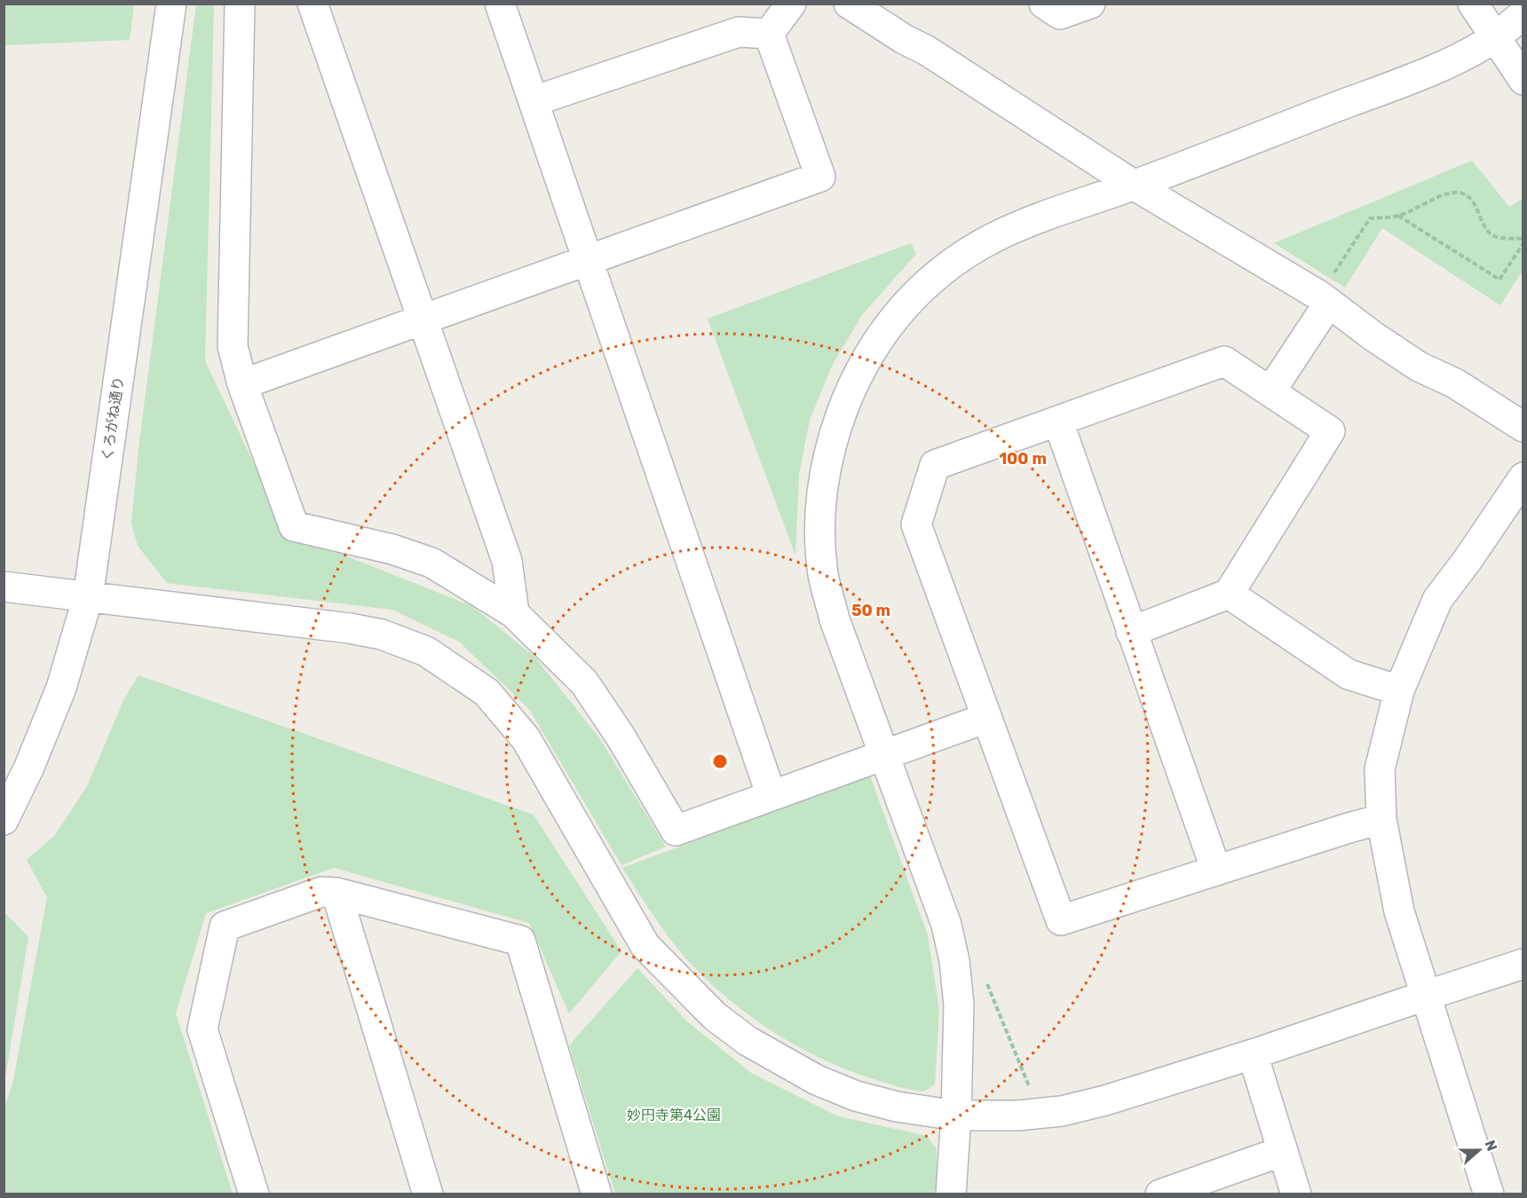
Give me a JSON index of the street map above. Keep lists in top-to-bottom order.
{
  "streets": {
    "street": ["くろがね通り"]
  },
  "parks": ["妙円寺第4公園"],
  "north": "right",
  "rings": ["100 m", "50 m"]
}
